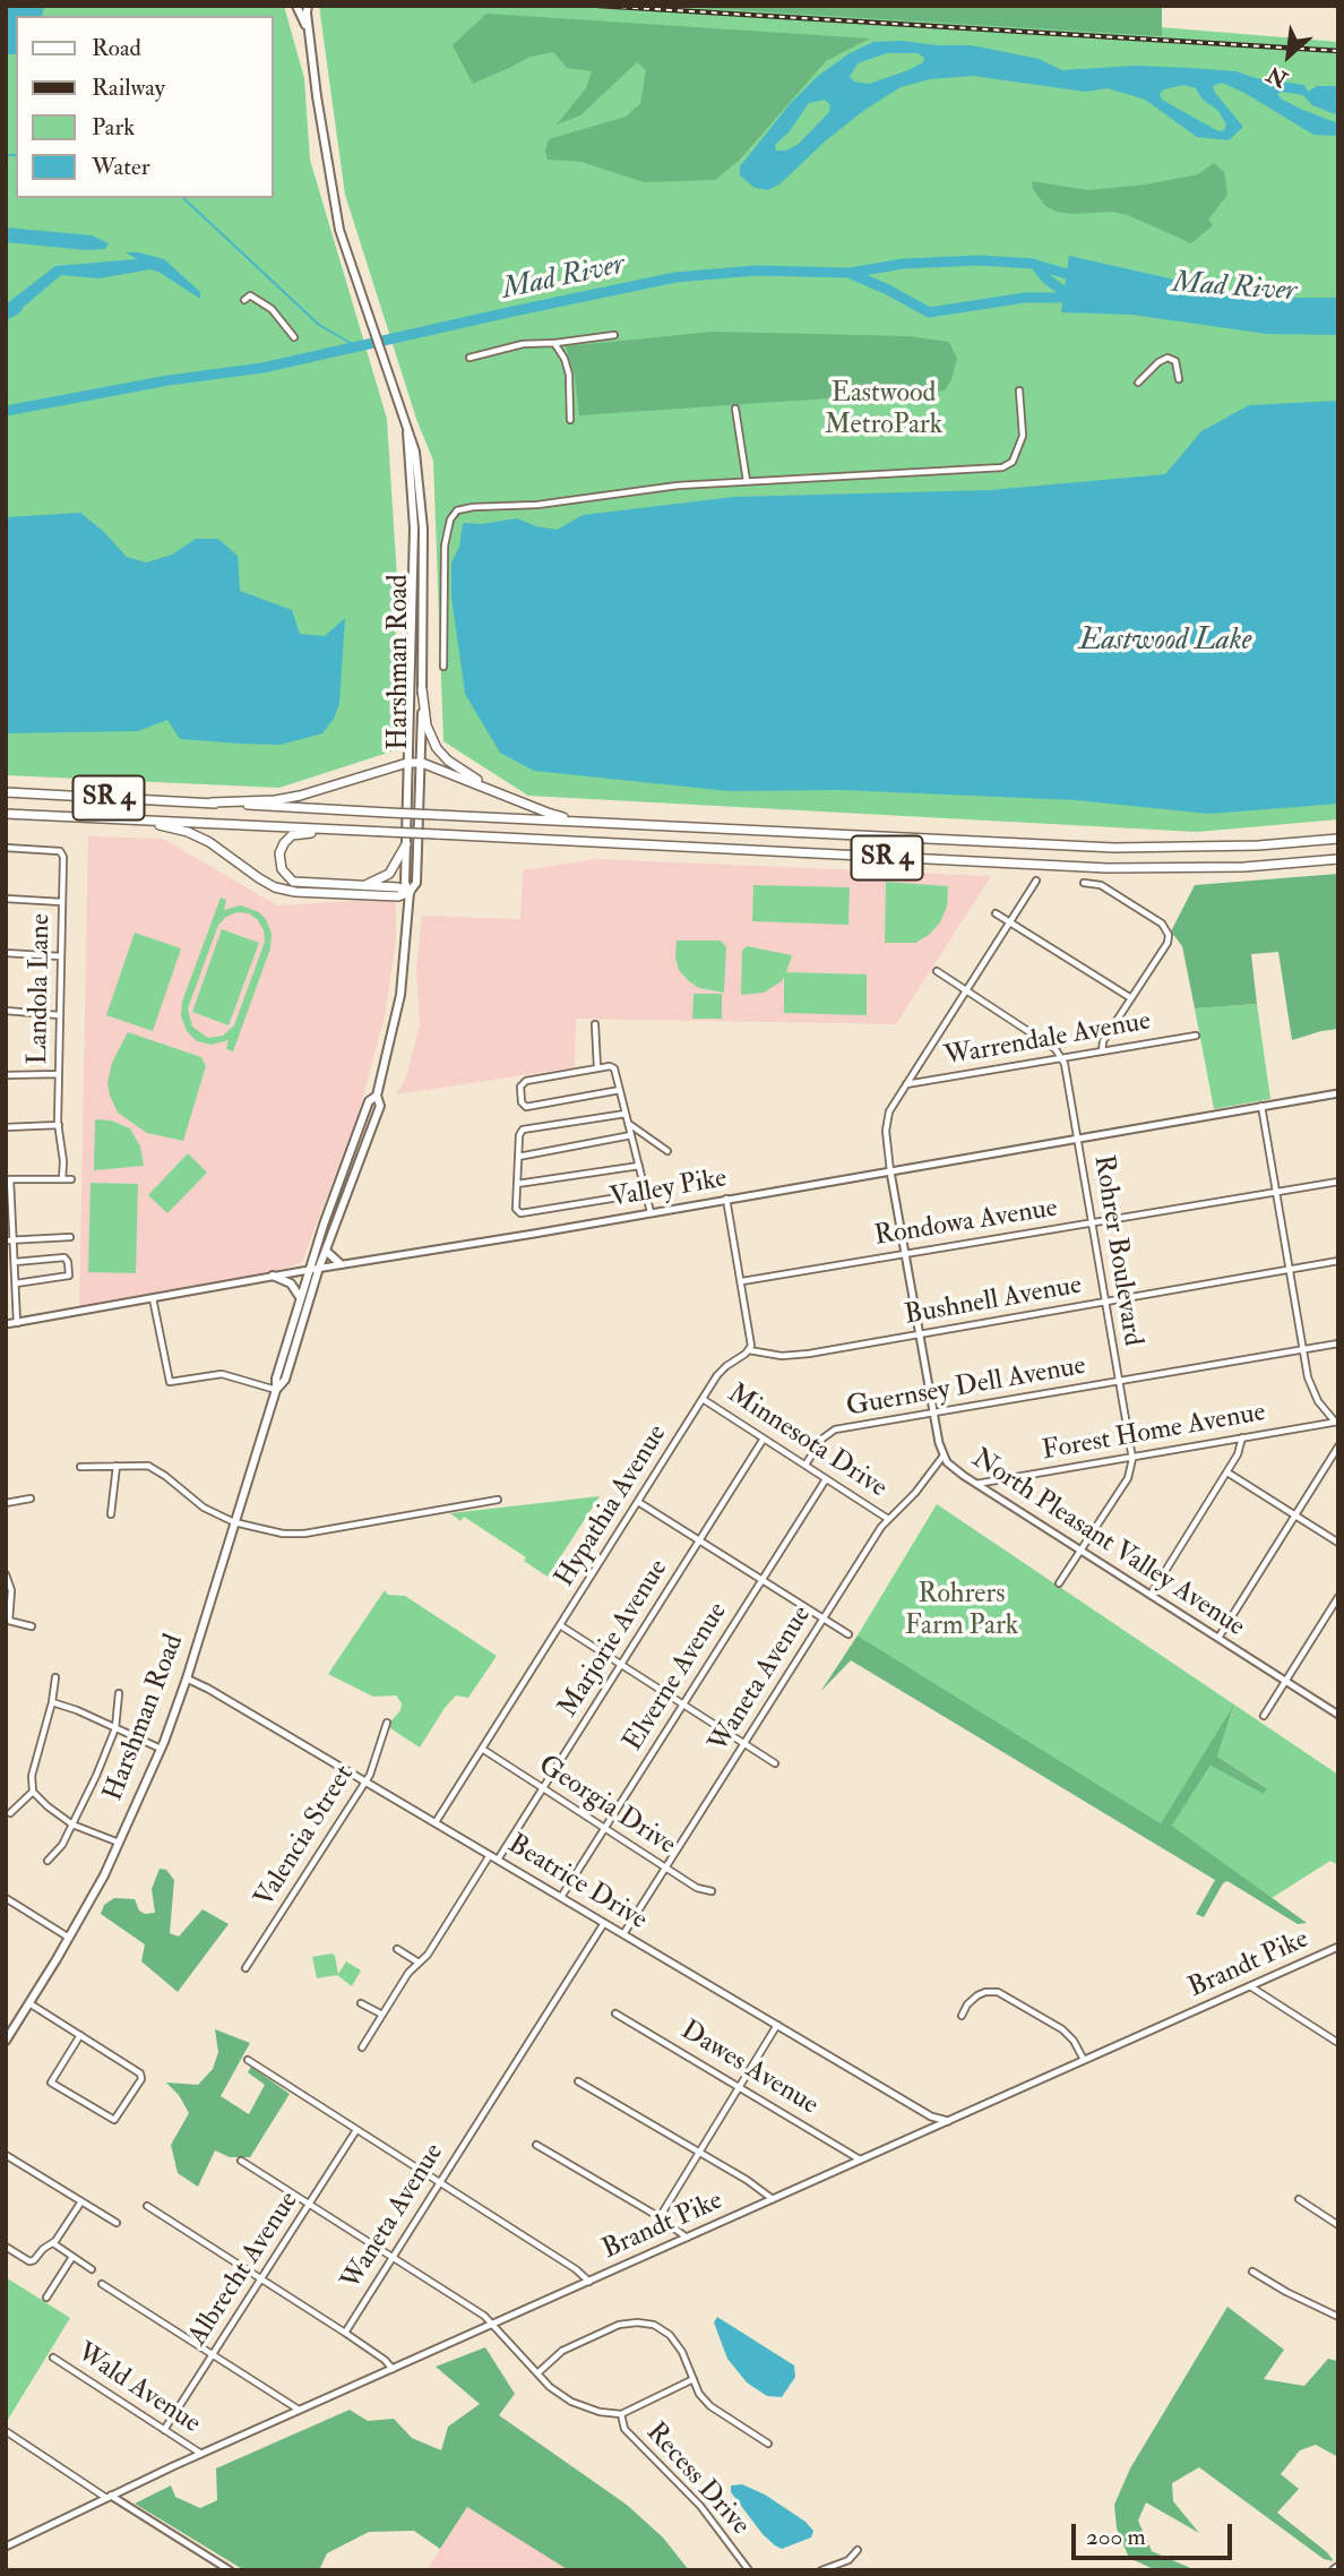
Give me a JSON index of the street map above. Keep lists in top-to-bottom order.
{
  "streets": {
    "highway": ["SR 4"],
    "main road": ["Harshman Road"],
    "street": [
      "Landola Lane",
      "Warrendale Avenue",
      "Valley Pike",
      "Rondowa Avenue",
      "Rohrer Boulevard",
      "Bushnell Avenue",
      "Guernsey Dell Avenue",
      "Forest Home Avenue",
      "Minnesota Drive",
      "Hypathia Avenue",
      "North Pleasant Valley Avenue",
      "Marjorie Avenue",
      "Elverne Avenue",
      "Waneta Avenue",
      "Georgia Drive",
      "Valencia Street",
      "Beatrice Drive",
      "Brandt Pike",
      "Dawes Avenue",
      "Albrecht Avenue",
      "Wald Avenue",
      "Recess Drive"
    ]
  },
  "crossings": [
    ["Harshman Road", "Valley Pike"],
    ["Harshman Road", "Beatrice Drive"],
    ["Warrendale Avenue", "Rohrer Boulevard"],
    ["Valley Pike", "Rohrer Boulevard"],
    ["Valley Pike", "North Pleasant Valley Avenue"],
    ["Rondowa Avenue", "Rohrer Boulevard"],
    ["Rondowa Avenue", "North Pleasant Valley Avenue"],
    ["Rohrer Boulevard", "Bushnell Avenue"],
    ["Rohrer Boulevard", "Guernsey Dell Avenue"],
    ["Rohrer Boulevard", "Forest Home Avenue"],
    ["Bushnell Avenue", "Hypathia Avenue"],
    ["Bushnell Avenue", "North Pleasant Valley Avenue"],
    ["Guernsey Dell Avenue", "Minnesota Drive"],
    ["Guernsey Dell Avenue", "North Pleasant Valley Avenue"],
    ["Forest Home Avenue", "North Pleasant Valley Avenue"],
    ["Minnesota Drive", "Hypathia Avenue"],
    ["Minnesota Drive", "Marjorie Avenue"],
    ["Minnesota Drive", "Elverne Avenue"],
    ["Minnesota Drive", "Waneta Avenue"],
    ["Hypathia Avenue", "Georgia Drive"],
    ["Hypathia Avenue", "Beatrice Drive"],
    ["North Pleasant Valley Avenue", "Waneta Avenue"],
    ["Marjorie Avenue", "Georgia Drive"],
    ["Marjorie Avenue", "Beatrice Drive"],
    ["Elverne Avenue", "Georgia Drive"],
    ["Elverne Avenue", "Beatrice Drive"],
    ["Waneta Avenue", "Georgia Drive"],
    ["Waneta Avenue", "Beatrice Drive"],
    ["Valencia Street", "Beatrice Drive"],
    ["Beatrice Drive", "Brandt Pike"],
    ["Brandt Pike", "Dawes Avenue"],
    ["Brandt Pike", "Wald Avenue"],
    ["Albrecht Avenue", "Wald Avenue"]
  ],
  "water": ["Mad River", "Eastwood Lake"],
  "parks": ["Eastwood MetroPark", "Rohrers Farm Park"],
  "legend": [
    "Road",
    "Railway",
    "Park",
    "Water"
  ],
  "scale_bar": "200 m",
  "north": "bottom left"
}
